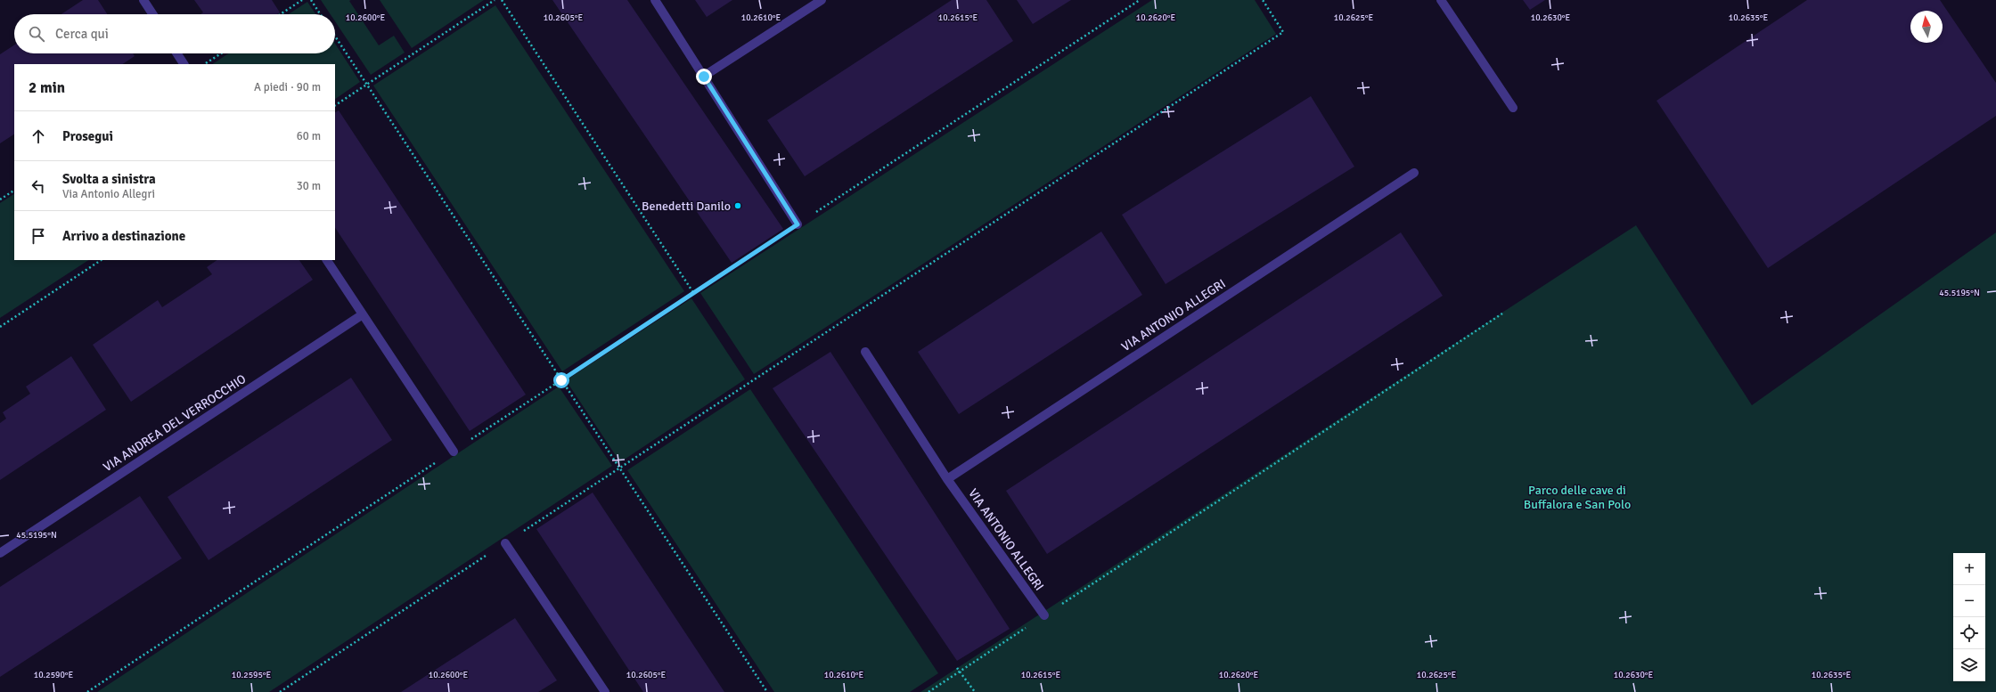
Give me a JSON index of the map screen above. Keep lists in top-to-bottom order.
{
  "streets": {
    "street": ["VIA ANTONIO ALLEGRI", "VIA ANDREA DEL VERROCCHIO"]
  },
  "parks": ["Parco delle cave di Buffalora e San Polo"],
  "places": ["Benedetti Danilo"],
  "north": "top",
  "page": {
    "search": "Cerca qui",
    "heading": ["2 min", "A piedi · 90 m"],
    "list": [
      ["Prosegui", "60 m"],
      ["Svolta a sinistra", "Via Antonio Allegri", "30 m"],
      "Arrivo a destinazione"
    ],
    "map_buttons": ["+", "−"]
  },
  "coordinates": [
    "10.2600°E",
    "10.2605°E",
    "10.2610°E",
    "10.2615°E",
    "10.2620°E",
    "10.2625°E",
    "10.2630°E",
    "10.2635°E",
    "45.5195°N",
    "10.2590°E",
    "10.2595°E"
  ]
}
